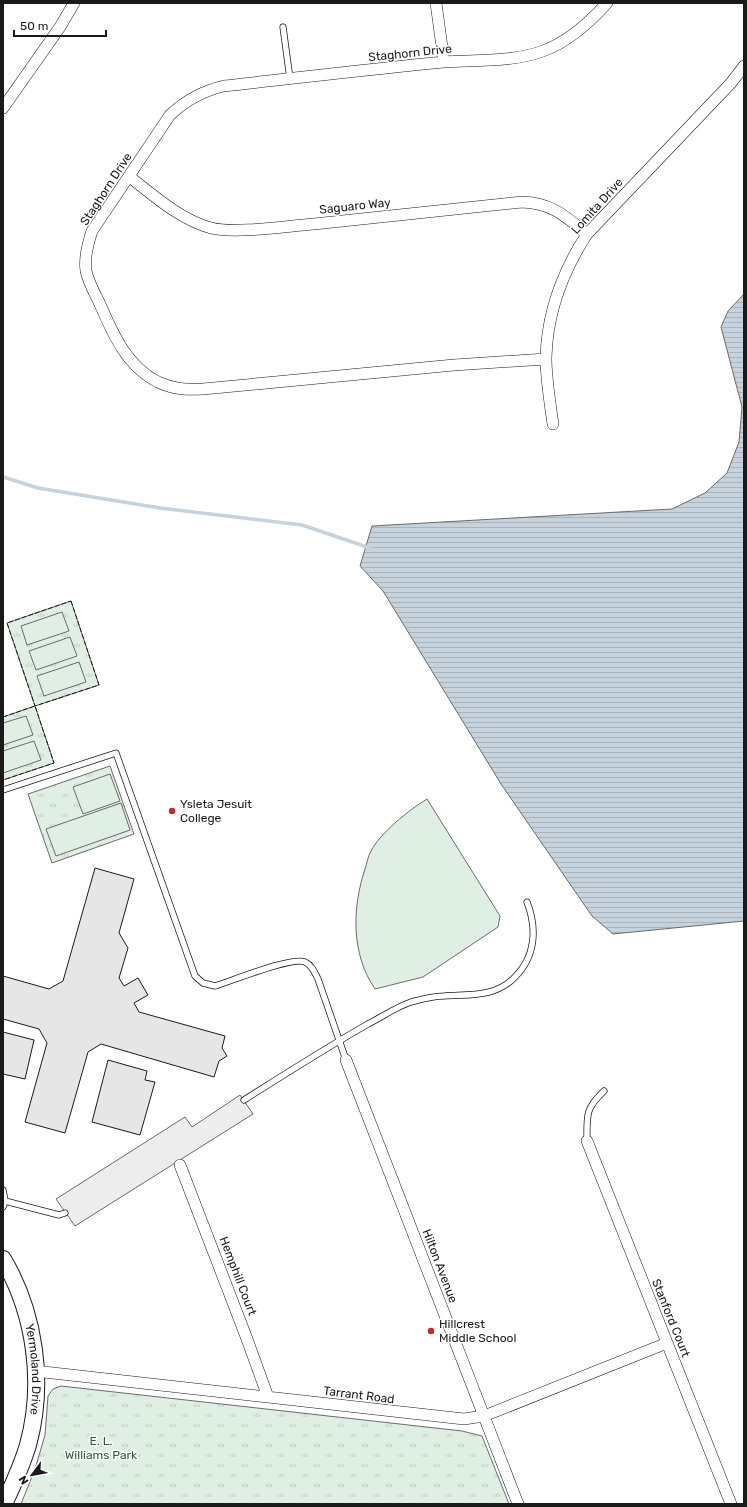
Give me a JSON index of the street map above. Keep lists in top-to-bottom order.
{
  "streets": {
    "street": [
      "Staghorn Drive",
      "Saguaro Way",
      "Lomita Drive",
      "Hilton Avenue",
      "Hemphill Court",
      "Stanford Court",
      "Yermoland Drive",
      "Tarrant Road"
    ]
  },
  "crossings": [
    ["Staghorn Drive", "Saguaro Way"],
    ["Staghorn Drive", "Lomita Drive"],
    ["Saguaro Way", "Lomita Drive"],
    ["Hilton Avenue", "Tarrant Road"],
    ["Hemphill Court", "Tarrant Road"],
    ["Stanford Court", "Tarrant Road"],
    ["Yermoland Drive", "Tarrant Road"]
  ],
  "parks": ["E. L. Williams Park"],
  "places": ["Ysleta Jesuit College", "Hillcrest Middle School"],
  "scale_bar": "50 m",
  "north": "bottom left"
}
